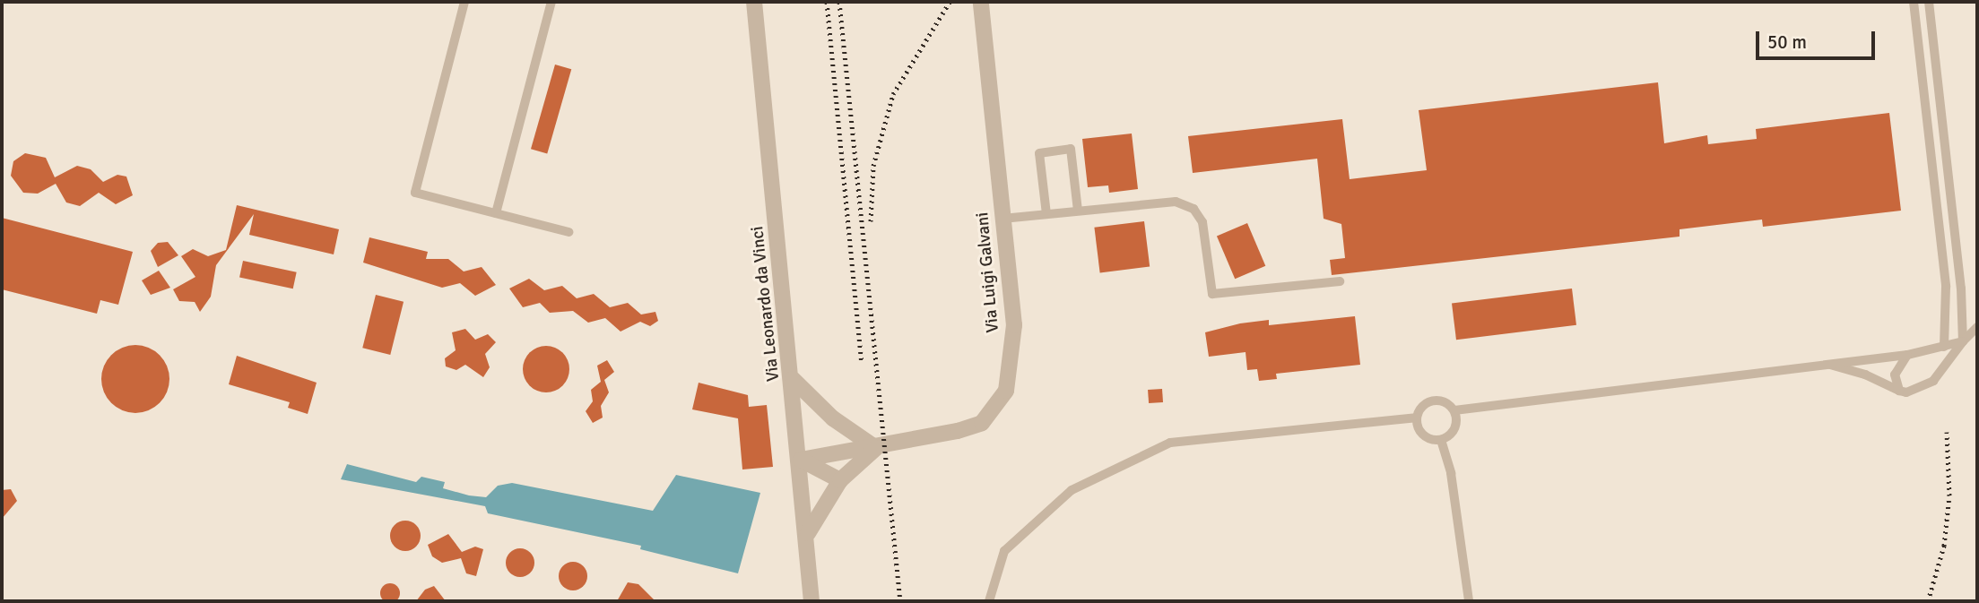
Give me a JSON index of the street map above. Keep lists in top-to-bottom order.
{
  "streets": {
    "street": ["Via Luigi Galvani", "Via Leonardo da Vinci"]
  },
  "crossings": [
    ["Via Luigi Galvani", "Via Leonardo da Vinci"]
  ],
  "scale_bar": "50 m"
}
